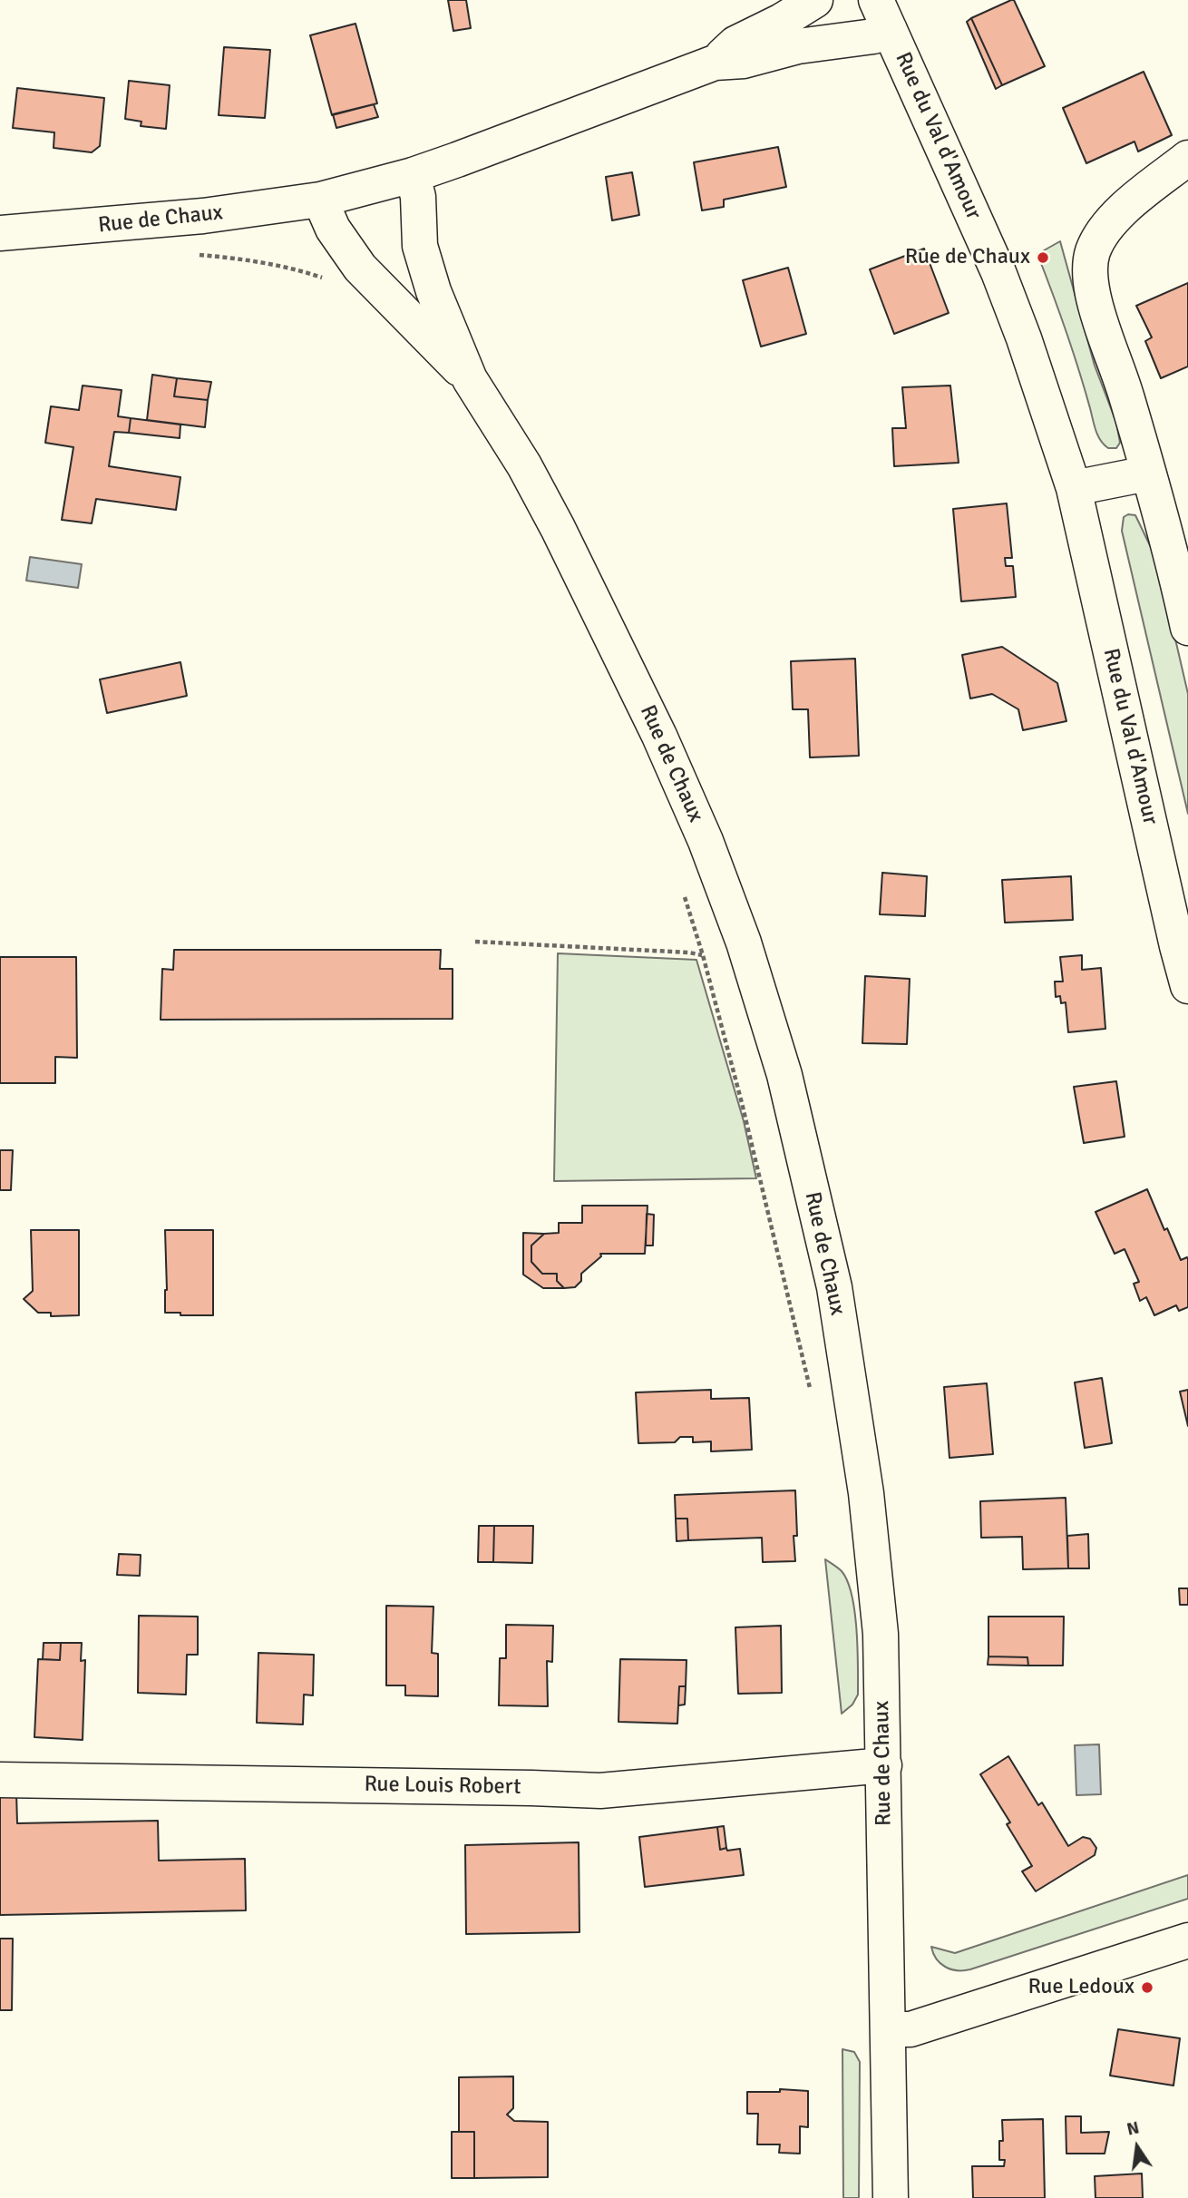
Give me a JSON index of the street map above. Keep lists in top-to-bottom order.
{
  "streets": {
    "street": ["Rue du Val d'Amour", "Rue de Chaux", "Rue Louis Robert"]
  },
  "crossings": [
    ["Rue du Val d'Amour", "Rue de Chaux"],
    ["Rue de Chaux", "Rue Louis Robert"]
  ],
  "places": ["Rue de Chaux", "Rue Ledoux"],
  "north": "top"
}
